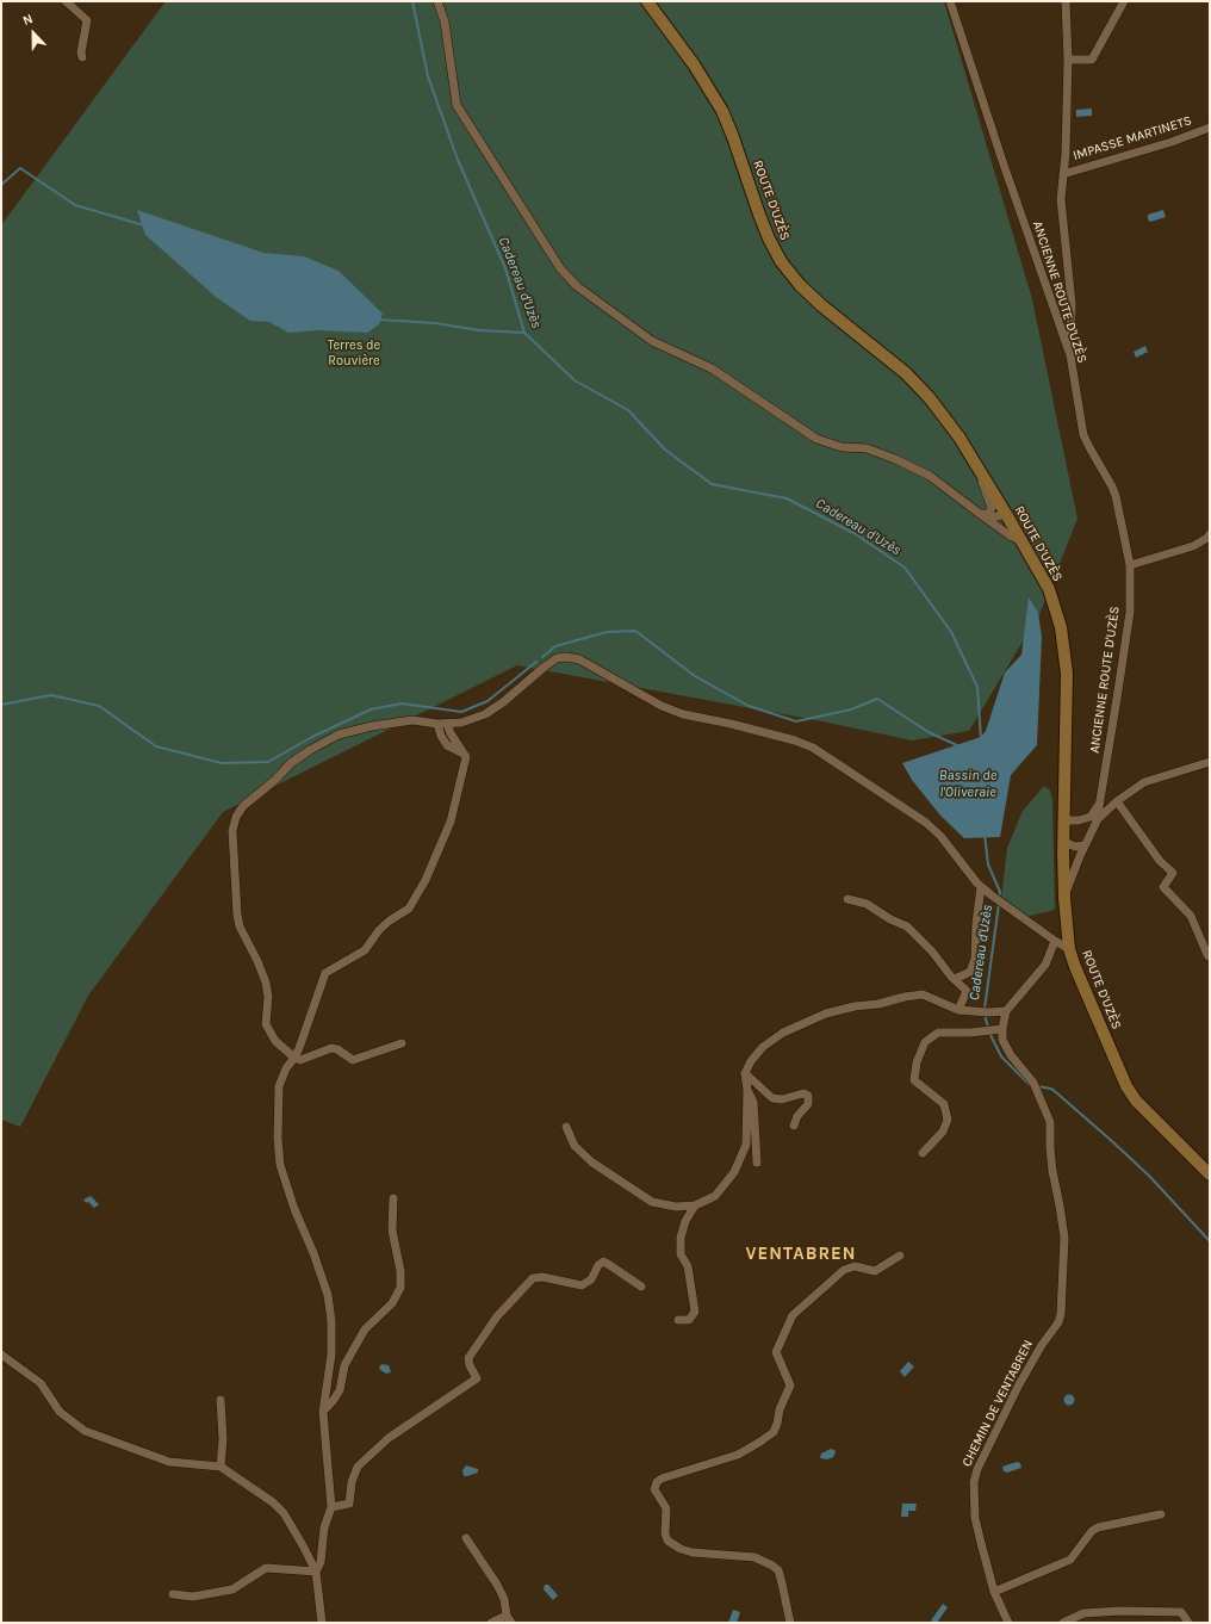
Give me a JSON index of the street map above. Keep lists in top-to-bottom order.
{
  "streets": {
    "main road": ["ROUTE D'UZÈS"],
    "street": ["IMPASSE MARTINETS", "ANCIENNE ROUTE D'UZÈS", "CHEMIN DE VENTABREN"]
  },
  "crossings": [
    ["ROUTE D'UZÈS", "ANCIENNE ROUTE D'UZÈS"]
  ],
  "districts": ["VENTABREN"],
  "water": ["Cadereau d'Uzès", "Bassin de l'Oliveraie"],
  "parks": ["Terres de Rouvière"],
  "north": "top"
}
